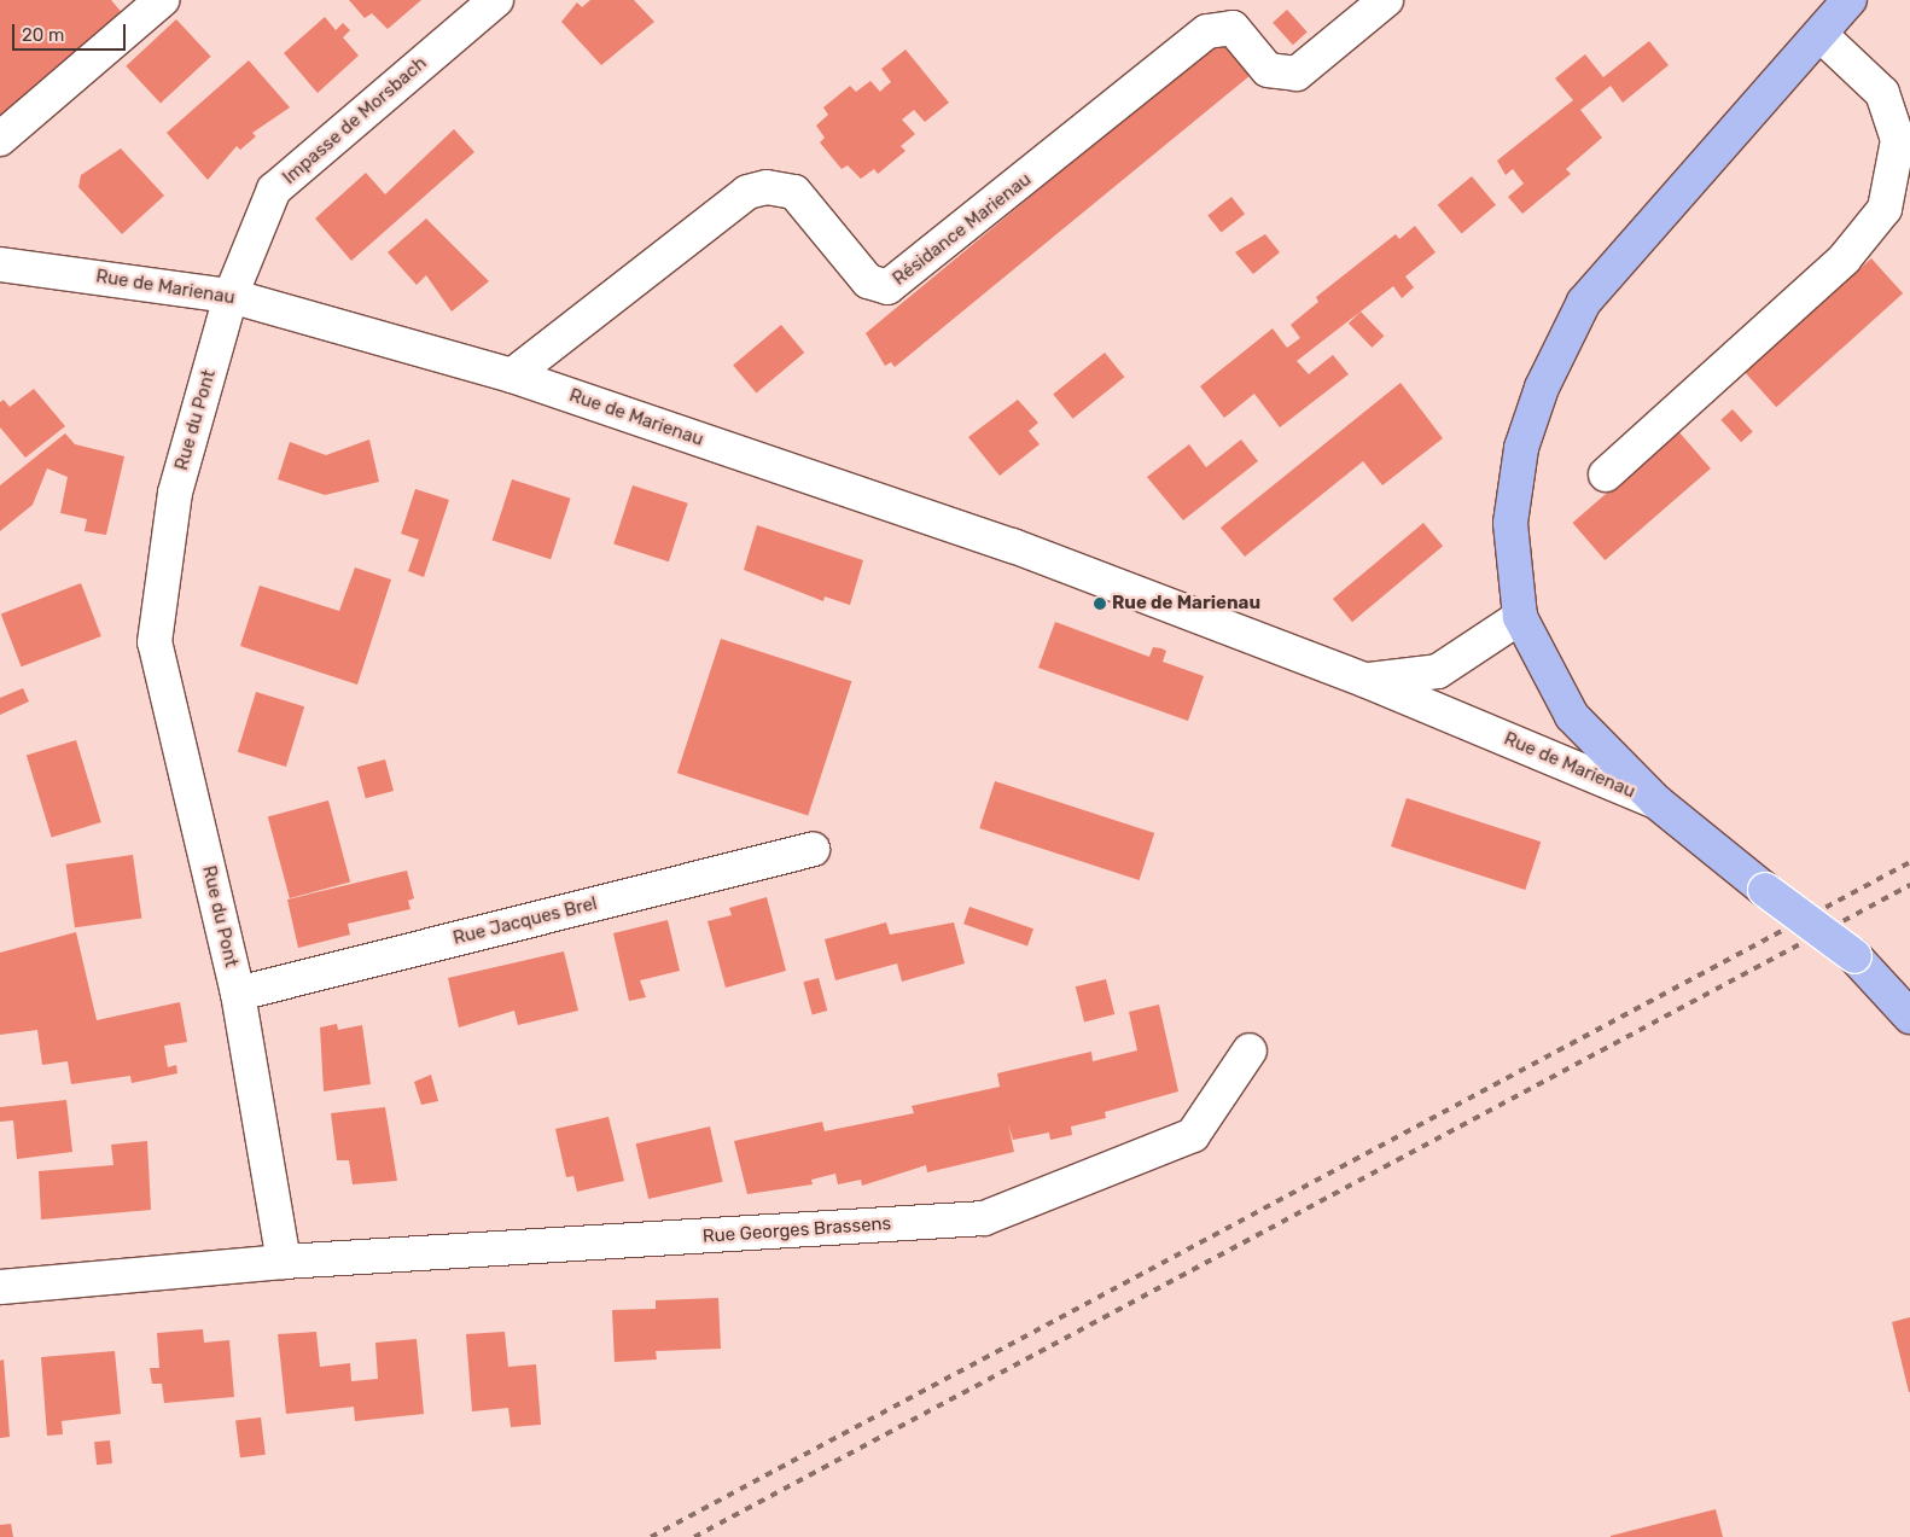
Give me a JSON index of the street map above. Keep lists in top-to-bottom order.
{
  "streets": {
    "street": [
      "Impasse de Morsbach",
      "Résidance Marienau",
      "Rue de Marienau",
      "Rue du Pont",
      "Rue Jacques Brel",
      "Rue Georges Brassens"
    ]
  },
  "crossings": [
    ["Impasse de Morsbach", "Rue de Marienau"],
    ["Impasse de Morsbach", "Rue du Pont"],
    ["Résidance Marienau", "Rue de Marienau"],
    ["Rue de Marienau", "Rue du Pont"],
    ["Rue du Pont", "Rue Jacques Brel"],
    ["Rue du Pont", "Rue Georges Brassens"]
  ],
  "places": ["Rue de Marienau"],
  "scale_bar": "20 m"
}
